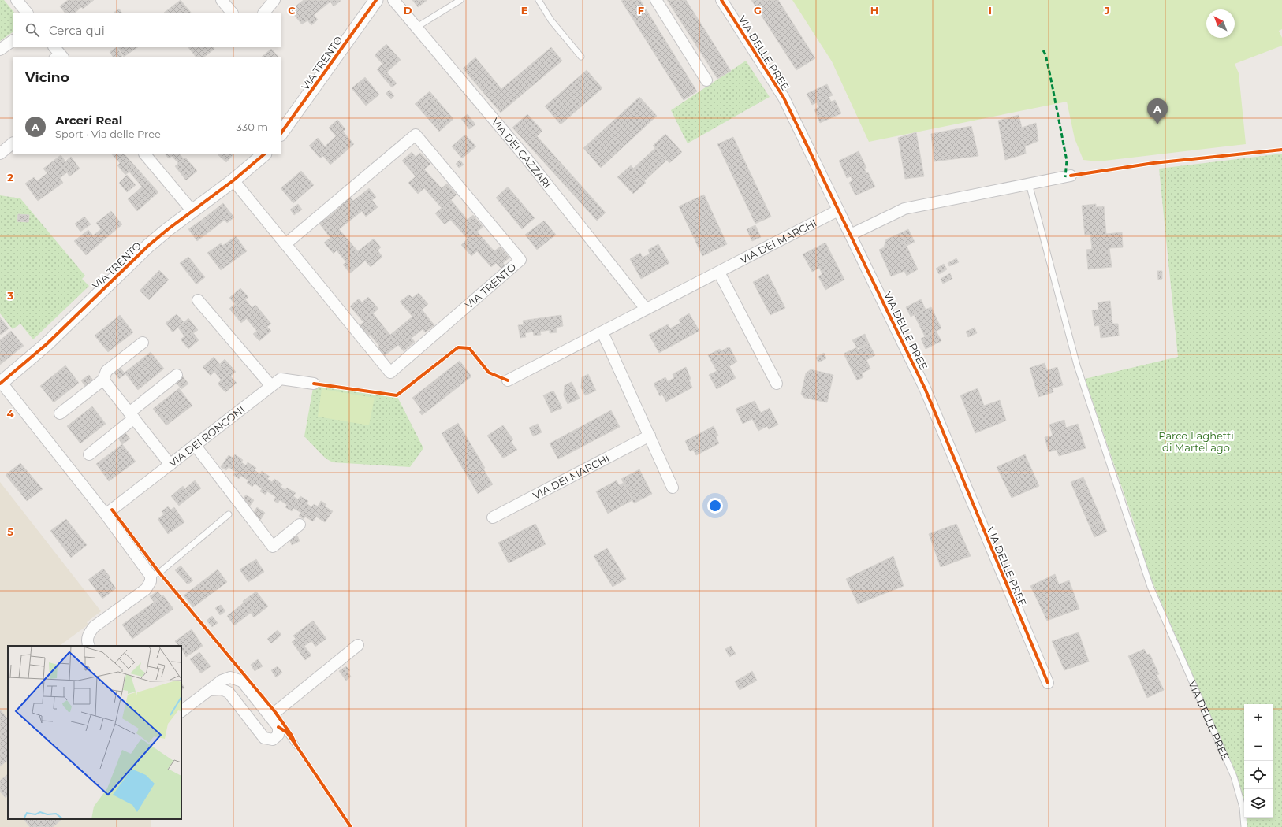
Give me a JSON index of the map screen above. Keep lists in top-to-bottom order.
{
  "streets": {
    "street": [
      "VIA DELLE PREE",
      "VIA TRENTO",
      "VIA DEI CAZZARI",
      "VIA DEI MARCHI",
      "VIA DEI RONCONI"
    ]
  },
  "crossings": [
    ["VIA DELLE PREE", "VIA DEI MARCHI"],
    ["VIA DEI CAZZARI", "VIA DEI MARCHI"]
  ],
  "parks": ["Parco Laghetti di Martellago"],
  "north": "top left",
  "page": {
    "search": "Cerca qui",
    "heading": "Vicino",
    "list": [
      {
        "mark": "A",
        "name": "Arceri Real",
        "note": "Sport · Via delle Pree",
        "value": "330 m"
      }
    ],
    "pins": "A",
    "map_buttons": ["+", "−"]
  },
  "grid": {
    "columns": [
      "C",
      "D",
      "E",
      "F",
      "G",
      "H",
      "I",
      "J"
    ],
    "rows": [
      "2",
      "3",
      "4",
      "5"
    ]
  }
}
